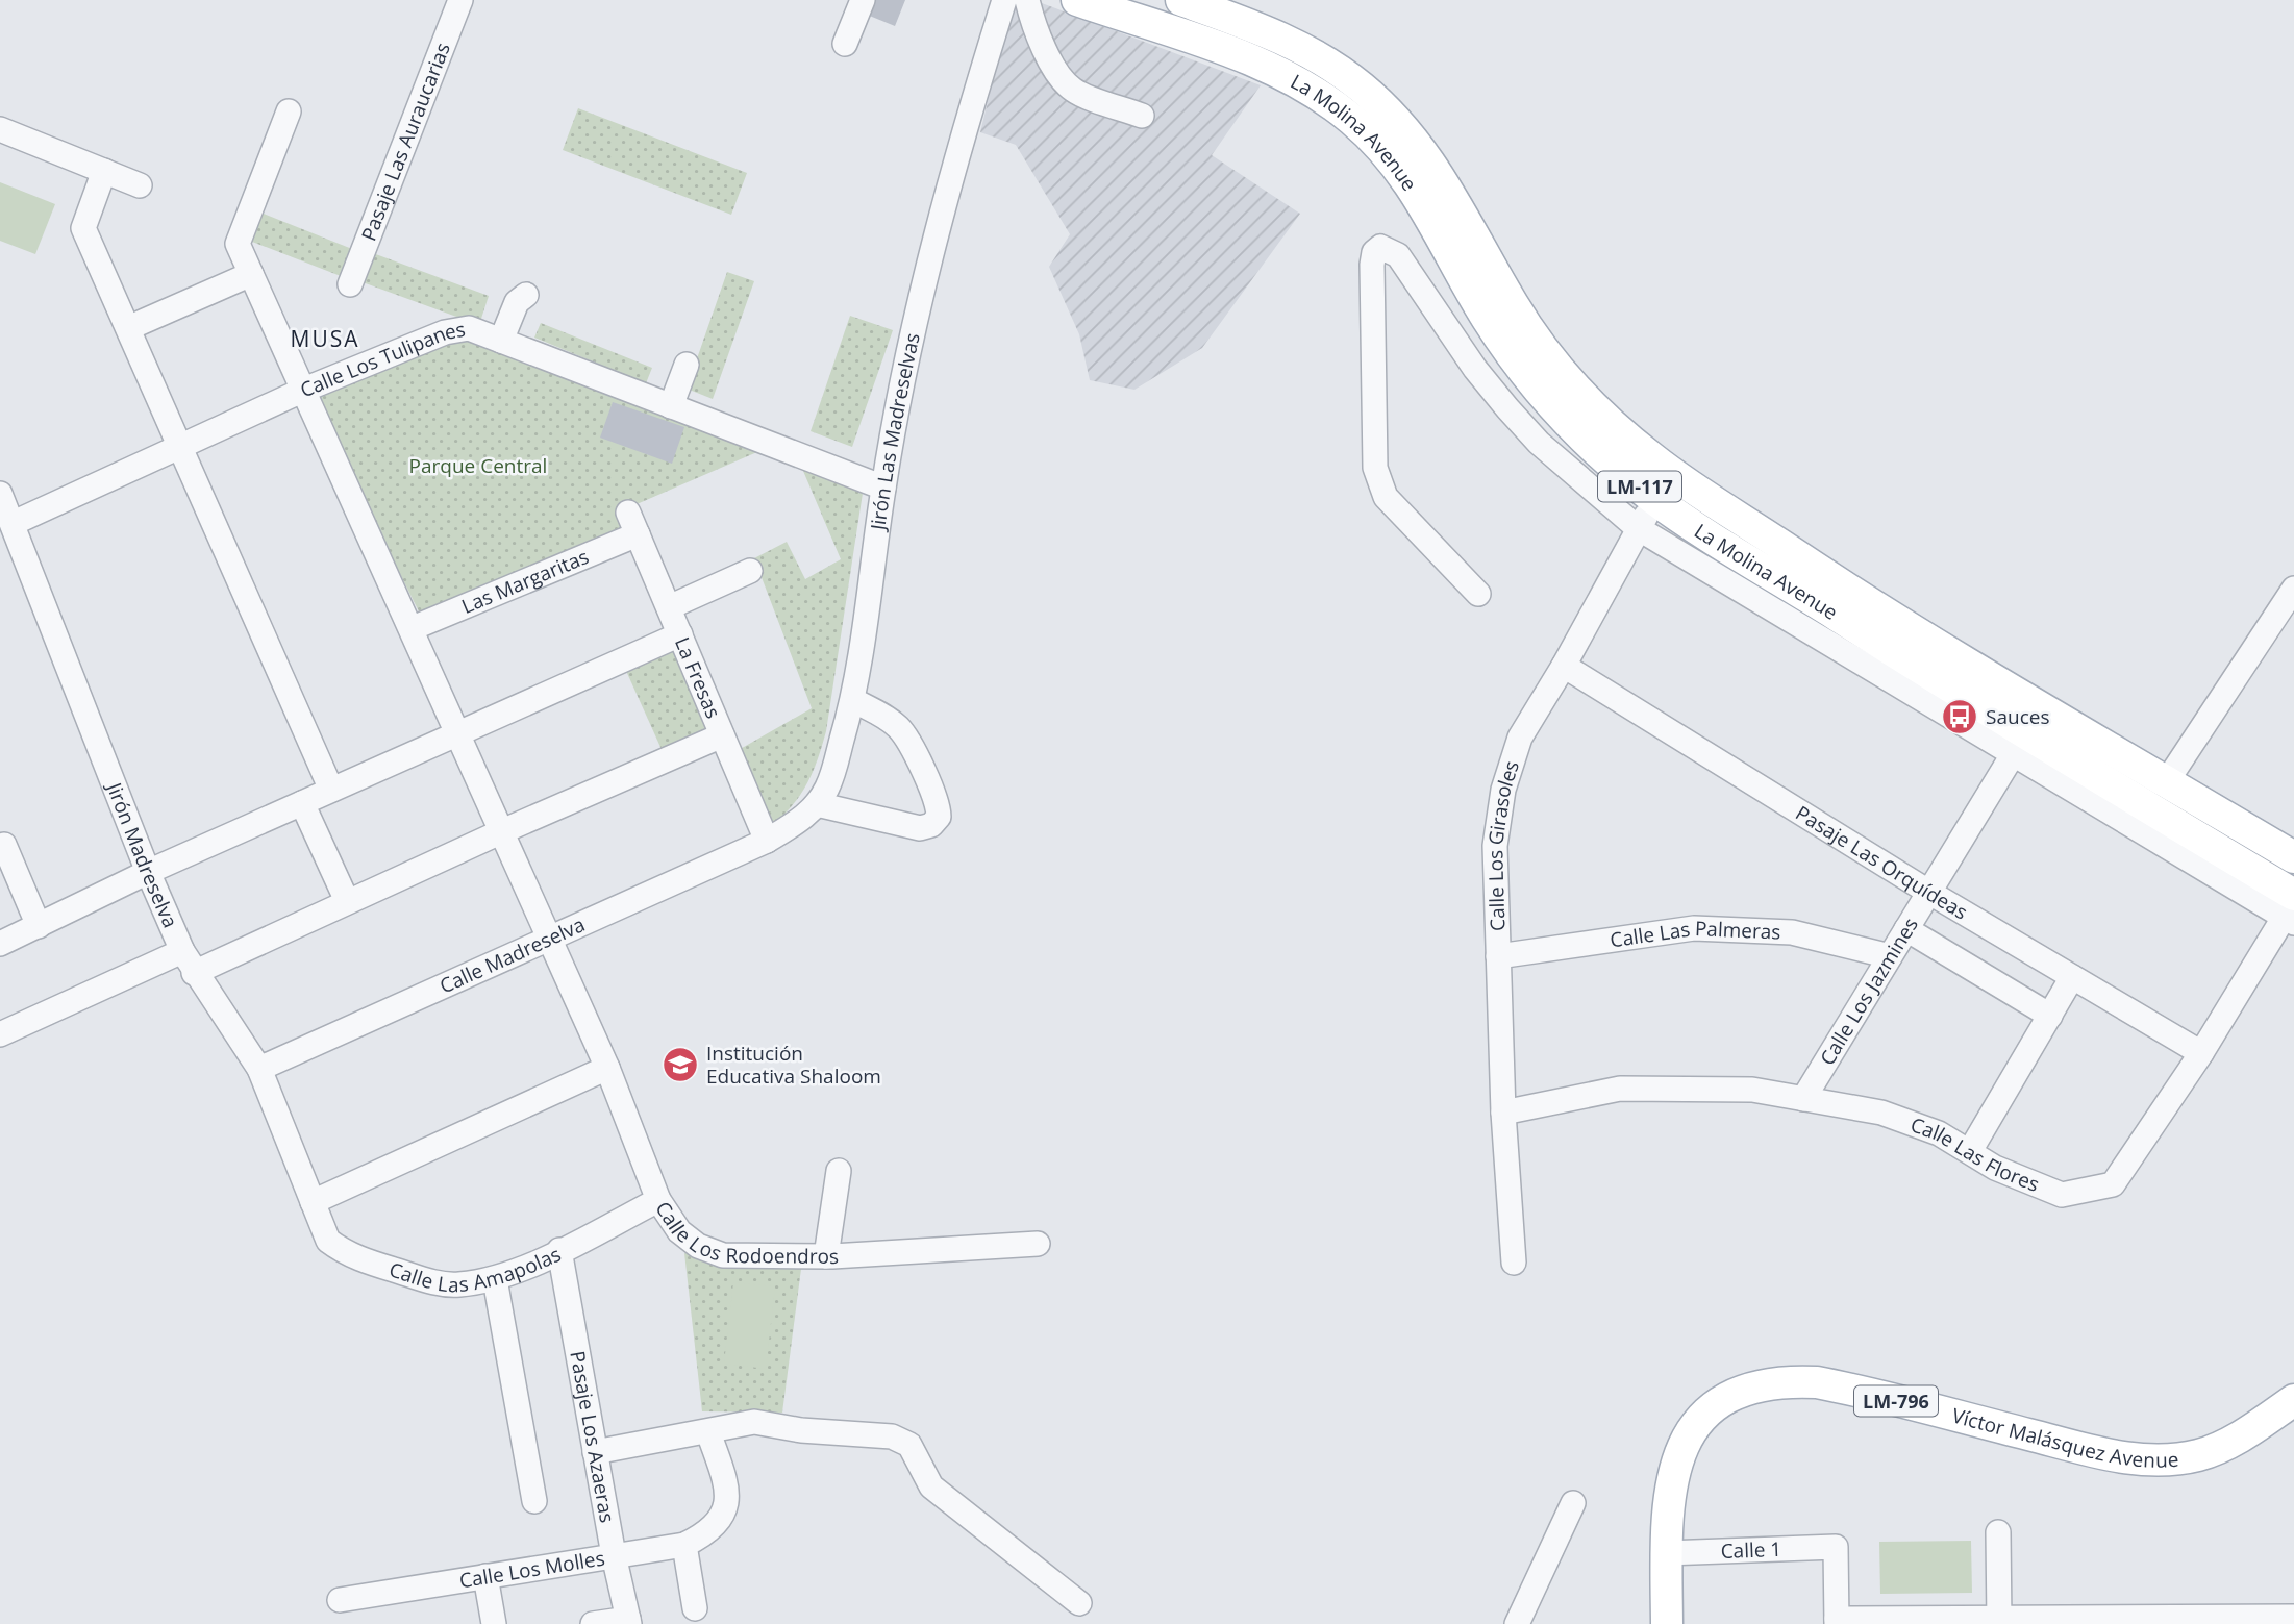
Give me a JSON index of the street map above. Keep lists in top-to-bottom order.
{
  "streets": {
    "main road": [
      "La Molina Avenue",
      "LM-117",
      "LM-796",
      "Víctor Malásquez Avenue"
    ],
    "street": [
      "Pasaje Las Auraucarias",
      "Calle Los Tulipanes",
      "Jirón Las Madreselvas",
      "Las Margaritas",
      "La Fresas",
      "Calle Los Girasoles",
      "Jirón Madreselva",
      "Pasaje Las Orquídeas",
      "Calle Las Palmeras",
      "Calle Madreselva",
      "Calle Los Jazmines",
      "Calle Las Flores",
      "Calle Los Rodoendros",
      "Calle Las Amapolas",
      "Pasaje Los Azaeras",
      "Calle 1",
      "Calle Los Molles"
    ]
  },
  "crossings": [
    ["La Molina Avenue", "Calle Los Girasoles"],
    ["La Molina Avenue", "Calle Los Jazmines"],
    ["La Molina Avenue", "Calle Las Flores"],
    ["Calle Los Tulipanes", "Jirón Las Madreselvas"],
    ["Calle Los Tulipanes", "Jirón Madreselva"],
    ["Calle Los Tulipanes", "Calle Los Rodoendros"],
    ["Jirón Las Madreselvas", "La Fresas"],
    ["Jirón Las Madreselvas", "Calle Madreselva"],
    ["Las Margaritas", "La Fresas"],
    ["Las Margaritas", "Calle Los Rodoendros"],
    ["La Fresas", "Calle Madreselva"],
    ["Calle Los Girasoles", "Pasaje Las Orquídeas"],
    ["Calle Los Girasoles", "Calle Las Palmeras"],
    ["Calle Los Girasoles", "Calle Las Flores"],
    ["Jirón Madreselva", "Calle Madreselva"],
    ["Jirón Madreselva", "Calle Las Amapolas"],
    ["Pasaje Las Orquídeas", "Calle Los Jazmines"],
    ["Pasaje Las Orquídeas", "Calle Las Flores"],
    ["Calle Las Palmeras", "Calle Los Jazmines"],
    ["Calle Madreselva", "Calle Los Rodoendros"],
    ["Calle Los Jazmines", "Calle Las Flores"],
    ["Calle Los Rodoendros", "Calle Las Amapolas"],
    ["Calle Las Amapolas", "Pasaje Los Azaeras"],
    ["Víctor Malásquez Avenue", "Calle 1"],
    ["Pasaje Los Azaeras", "Calle Los Molles"]
  ],
  "districts": ["MUSA"],
  "parks": ["Parque Central"],
  "places": {
    "bus stop": ["Sauces"],
    "school or university": ["Institución Educativa Shaloom"]
  }
}
